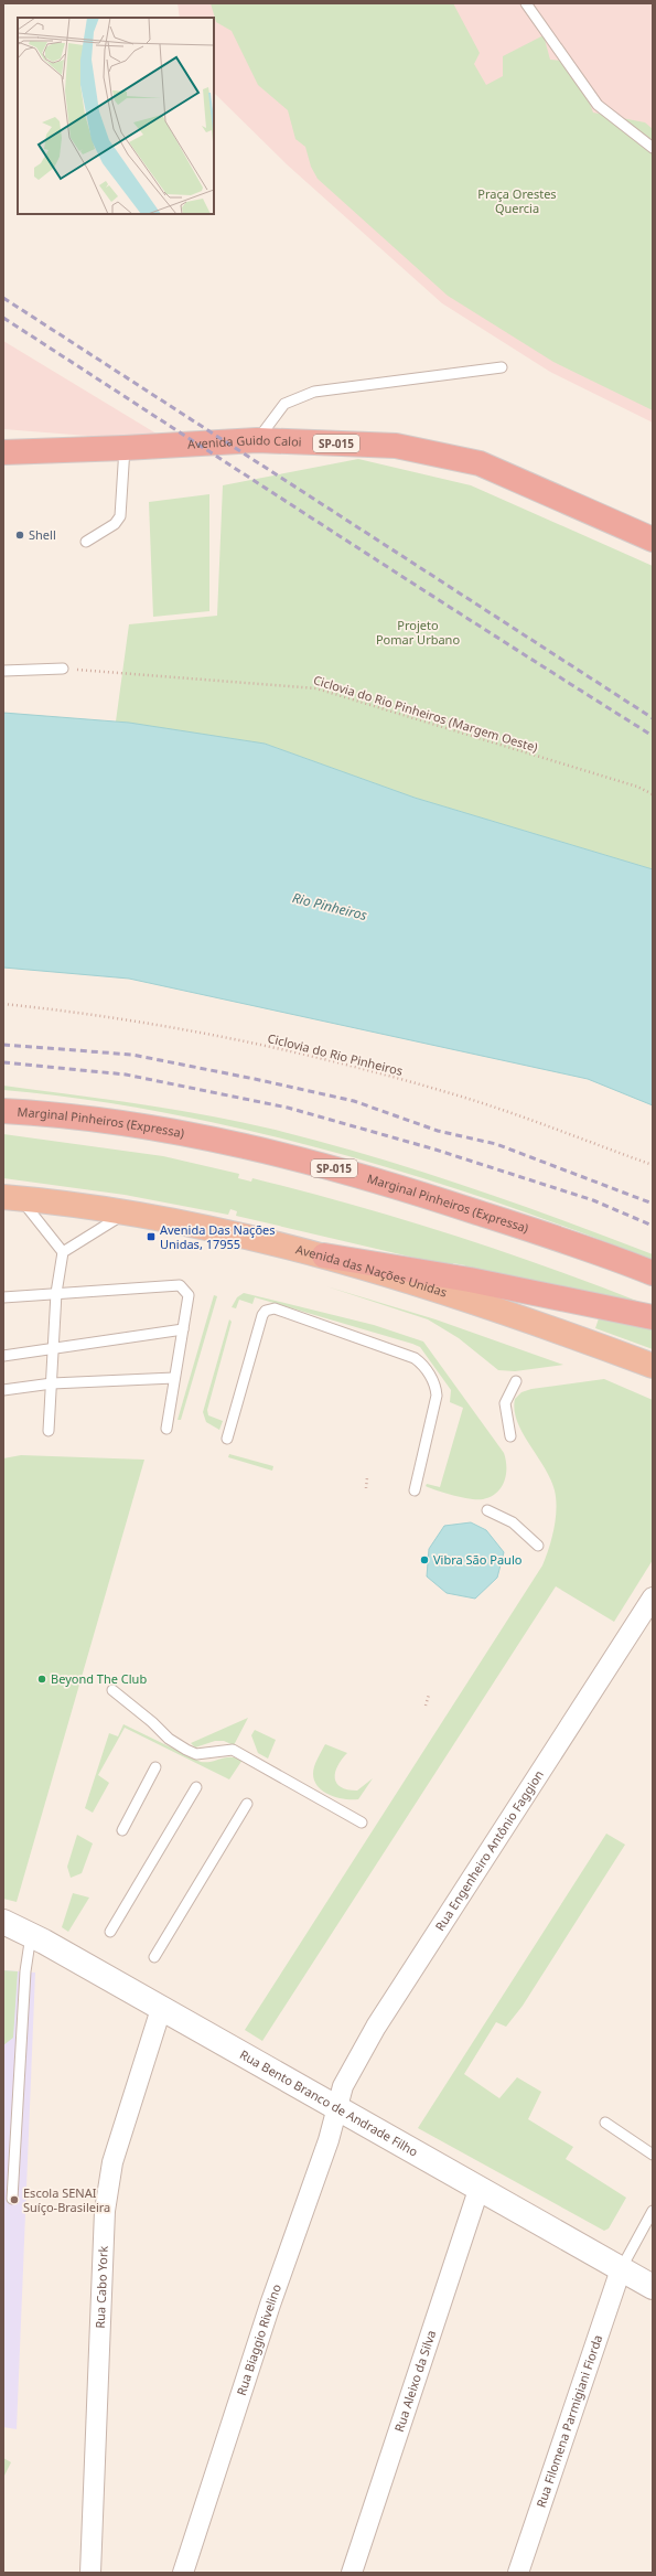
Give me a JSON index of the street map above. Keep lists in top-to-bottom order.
{
  "streets": {
    "highway": [
      "Avenida Guido Caloi",
      "SP-015",
      "Marginal Pinheiros (Expressa)",
      "Avenida das Nações Unidas"
    ],
    "street": [
      "Rua Engenheiro Antônio Faggion",
      "Rua Bento Branco de Andrade Filho",
      "Rua Cabo York",
      "Rua Biaggio Rivelino",
      "Rua Aleixo da Silva",
      "Rua Filomena Parmigiani Fiorda"
    ],
    "path": ["Ciclovia do Rio Pinheiros (Margem Oeste)", "Ciclovia do Rio Pinheiros"]
  },
  "crossings": [
    ["Rua Engenheiro Antônio Faggion", "Rua Bento Branco de Andrade Filho"],
    ["Rua Engenheiro Antônio Faggion", "Rua Biaggio Rivelino"],
    ["Rua Bento Branco de Andrade Filho", "Rua Cabo York"],
    ["Rua Bento Branco de Andrade Filho", "Rua Biaggio Rivelino"],
    ["Rua Bento Branco de Andrade Filho", "Rua Aleixo da Silva"],
    ["Rua Bento Branco de Andrade Filho", "Rua Filomena Parmigiani Fiorda"]
  ],
  "water": ["Rio Pinheiros"],
  "parks": ["Praça Orestes Quercia", "Projeto Pomar Urbano"],
  "places": {
    "other": [
      "Shell",
      "Vibra São Paulo",
      "Beyond The Club",
      "Escola SENAI Suíço-Brasileira"
    ],
    "transit": ["Avenida Das Nações Unidas, 17955"]
  }
}
